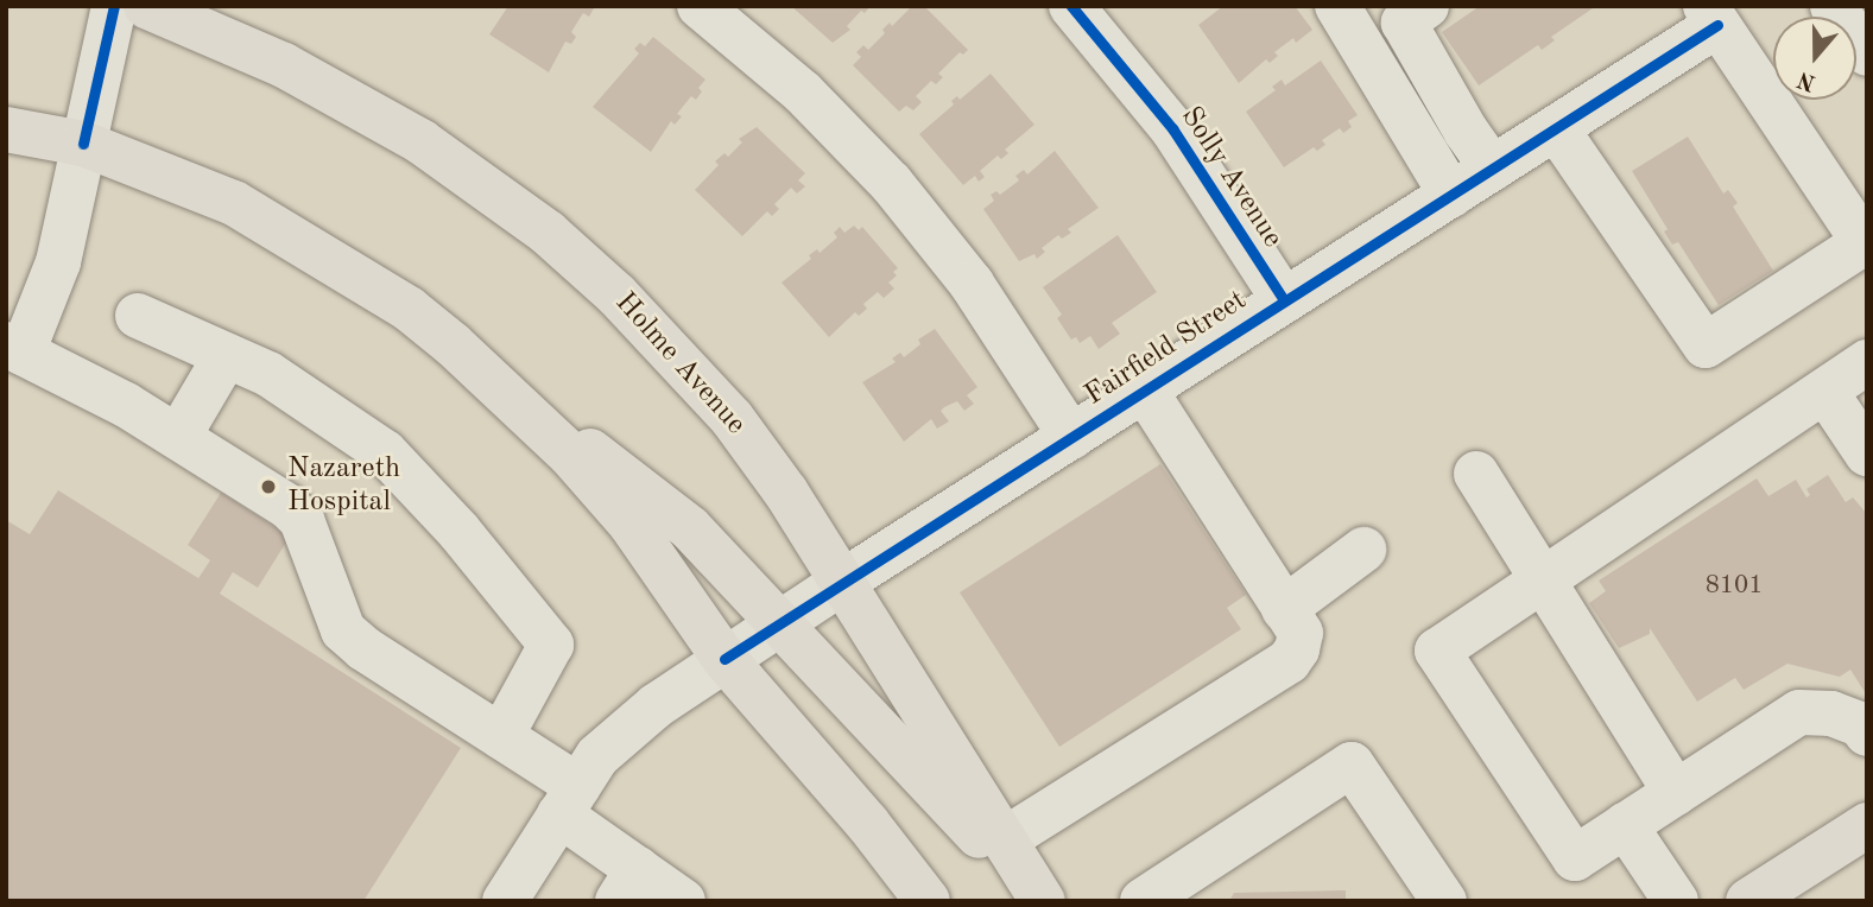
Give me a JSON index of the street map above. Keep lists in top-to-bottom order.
{
  "streets": {
    "main road": ["Holme Avenue"],
    "street": ["Solly Avenue", "Fairfield Street"]
  },
  "crossings": [
    ["Solly Avenue", "Fairfield Street"],
    ["Fairfield Street", "Holme Avenue"]
  ],
  "places": ["Nazareth Hospital"],
  "house_numbers": ["8101"],
  "north": "bottom"
}
